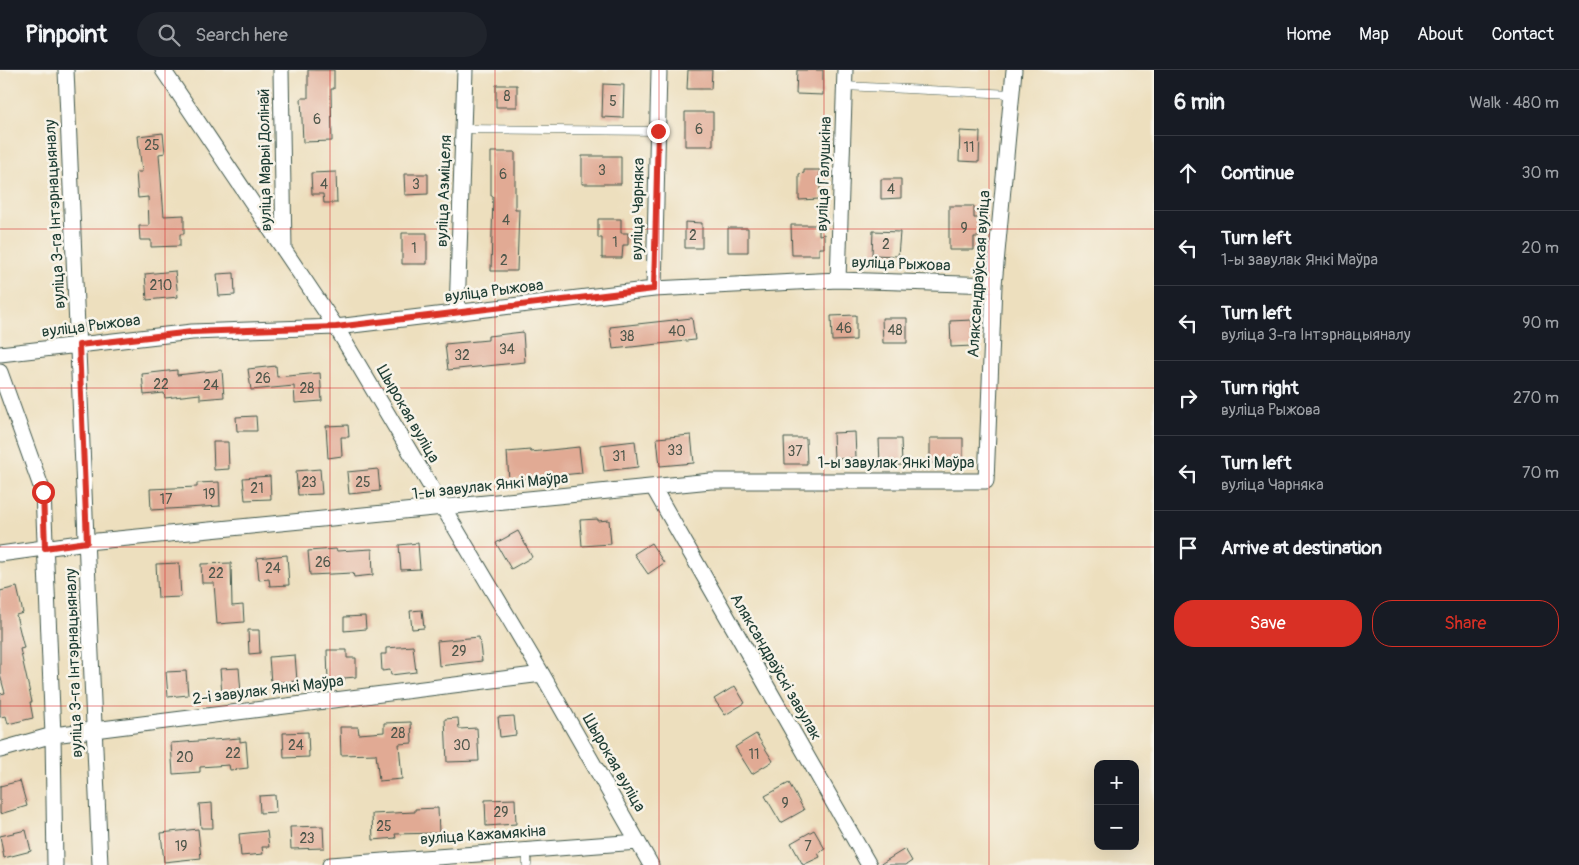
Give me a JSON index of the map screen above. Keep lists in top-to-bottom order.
{
  "streets": {
    "street": [
      "вуліца Марыі Долінай",
      "вуліца Галушкіна",
      "вуліца Азміцеля",
      "вуліца Чарняка",
      "вуліца 3-га Інтэрнацыяналу",
      "вуліца Рыжова",
      "Аляксандраўская вуліца",
      "Шырокая вуліца",
      "1-ы завулак Янкі Маўра",
      "Аляксандраўскі завулак",
      "2-і завулак Янкі Маўра",
      "вуліца Кажамякіна"
    ]
  },
  "crossings": [
    ["вуліца Марыі Долінай", "Шырокая вуліца"],
    ["вуліца Галушкіна", "вуліца Рыжова"],
    ["вуліца Азміцеля", "вуліца Рыжова"],
    ["вуліца Чарняка", "вуліца Рыжова"],
    ["вуліца 3-га Інтэрнацыяналу", "вуліца Рыжова"],
    ["вуліца 3-га Інтэрнацыяналу", "1-ы завулак Янкі Маўра"],
    ["вуліца 3-га Інтэрнацыяналу", "2-і завулак Янкі Маўра"],
    ["вуліца Рыжова", "Аляксандраўская вуліца"],
    ["вуліца Рыжова", "Шырокая вуліца"],
    ["Аляксандраўская вуліца", "1-ы завулак Янкі Маўра"],
    ["Шырокая вуліца", "1-ы завулак Янкі Маўра"],
    ["Шырокая вуліца", "2-і завулак Янкі Маўра"],
    ["Шырокая вуліца", "вуліца Кажамякіна"],
    ["1-ы завулак Янкі Маўра", "Аляксандраўскі завулак"]
  ],
  "house_numbers": [
    "8",
    "5",
    "6",
    "6",
    "25",
    "11",
    "3",
    "6",
    "4",
    "3",
    "4",
    "4",
    "9",
    "2",
    "1",
    "2",
    "1",
    "2",
    "210",
    "46",
    "48",
    "40",
    "38",
    "34",
    "32",
    "26",
    "22",
    "24",
    "28",
    "33",
    "37",
    "31",
    "23",
    "25",
    "21",
    "19",
    "17",
    "26",
    "24",
    "22",
    "29",
    "28",
    "24",
    "30",
    "22",
    "11",
    "20",
    "9",
    "29",
    "25",
    "23",
    "19",
    "7"
  ],
  "page": {
    "header": "Pinpoint",
    "search": "Search here",
    "nav": [
      "Home",
      "Map",
      "About",
      "Contact"
    ],
    "heading": ["6 min", "Walk · 480 m"],
    "list": [
      ["Continue", "30 m"],
      ["Turn left", "1-ы завулак Янкі Маўра", "20 m"],
      ["Turn left", "вуліца 3-га Інтэрнацыяналу", "90 m"],
      ["Turn right", "вуліца Рыжова", "270 m"],
      ["Turn left", "вуліца Чарняка", "70 m"],
      "Arrive at destination"
    ],
    "buttons": ["Save", "Share"],
    "map_buttons": ["+", "−"]
  }
}
